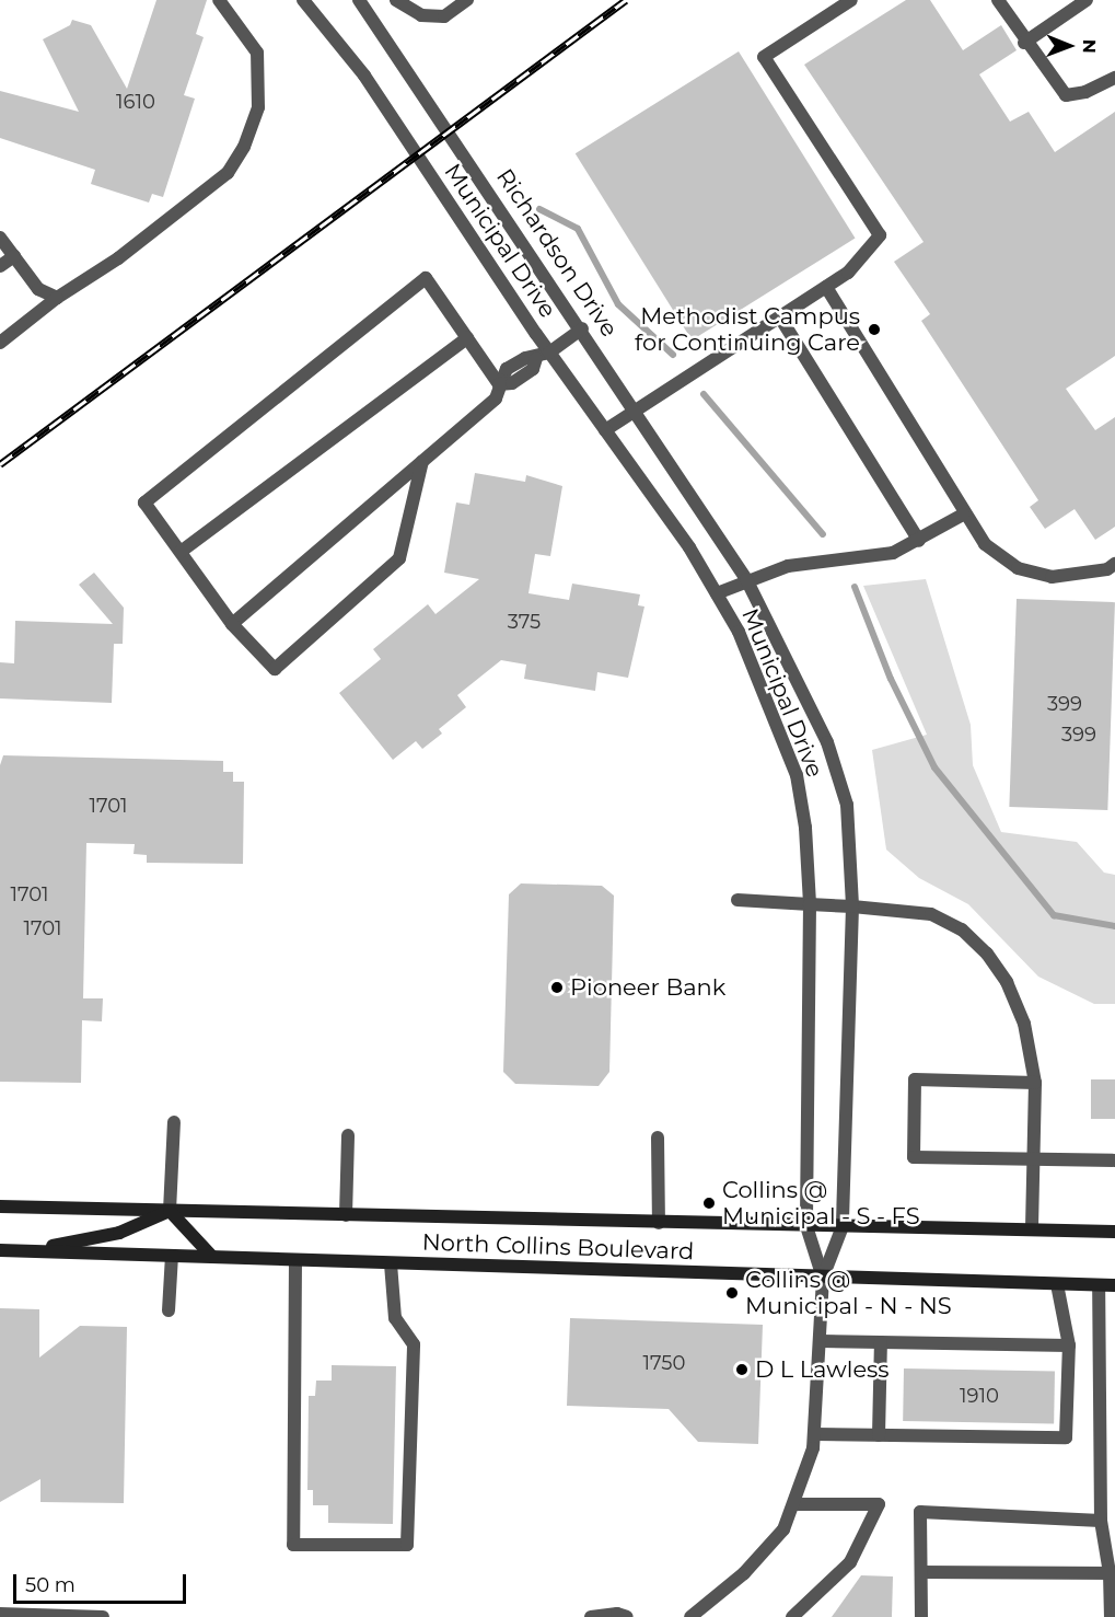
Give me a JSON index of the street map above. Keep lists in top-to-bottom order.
{
  "streets": {
    "main road": ["North Collins Boulevard"],
    "street": ["Municipal Drive", "Richardson Drive"]
  },
  "crossings": [
    ["Municipal Drive", "Richardson Drive"],
    ["Municipal Drive", "North Collins Boulevard"]
  ],
  "places": [
    "Methodist Campus for Continuing Care",
    "Pioneer Bank",
    "Collins @ Municipal - S - FS",
    "Collins @ Municipal - N - NS",
    "D L Lawless"
  ],
  "house_numbers": [
    "1610",
    "375",
    "399",
    "399",
    "1701",
    "1701",
    "1701",
    "1750",
    "1910"
  ],
  "scale_bar": "50 m",
  "north": "right"
}
